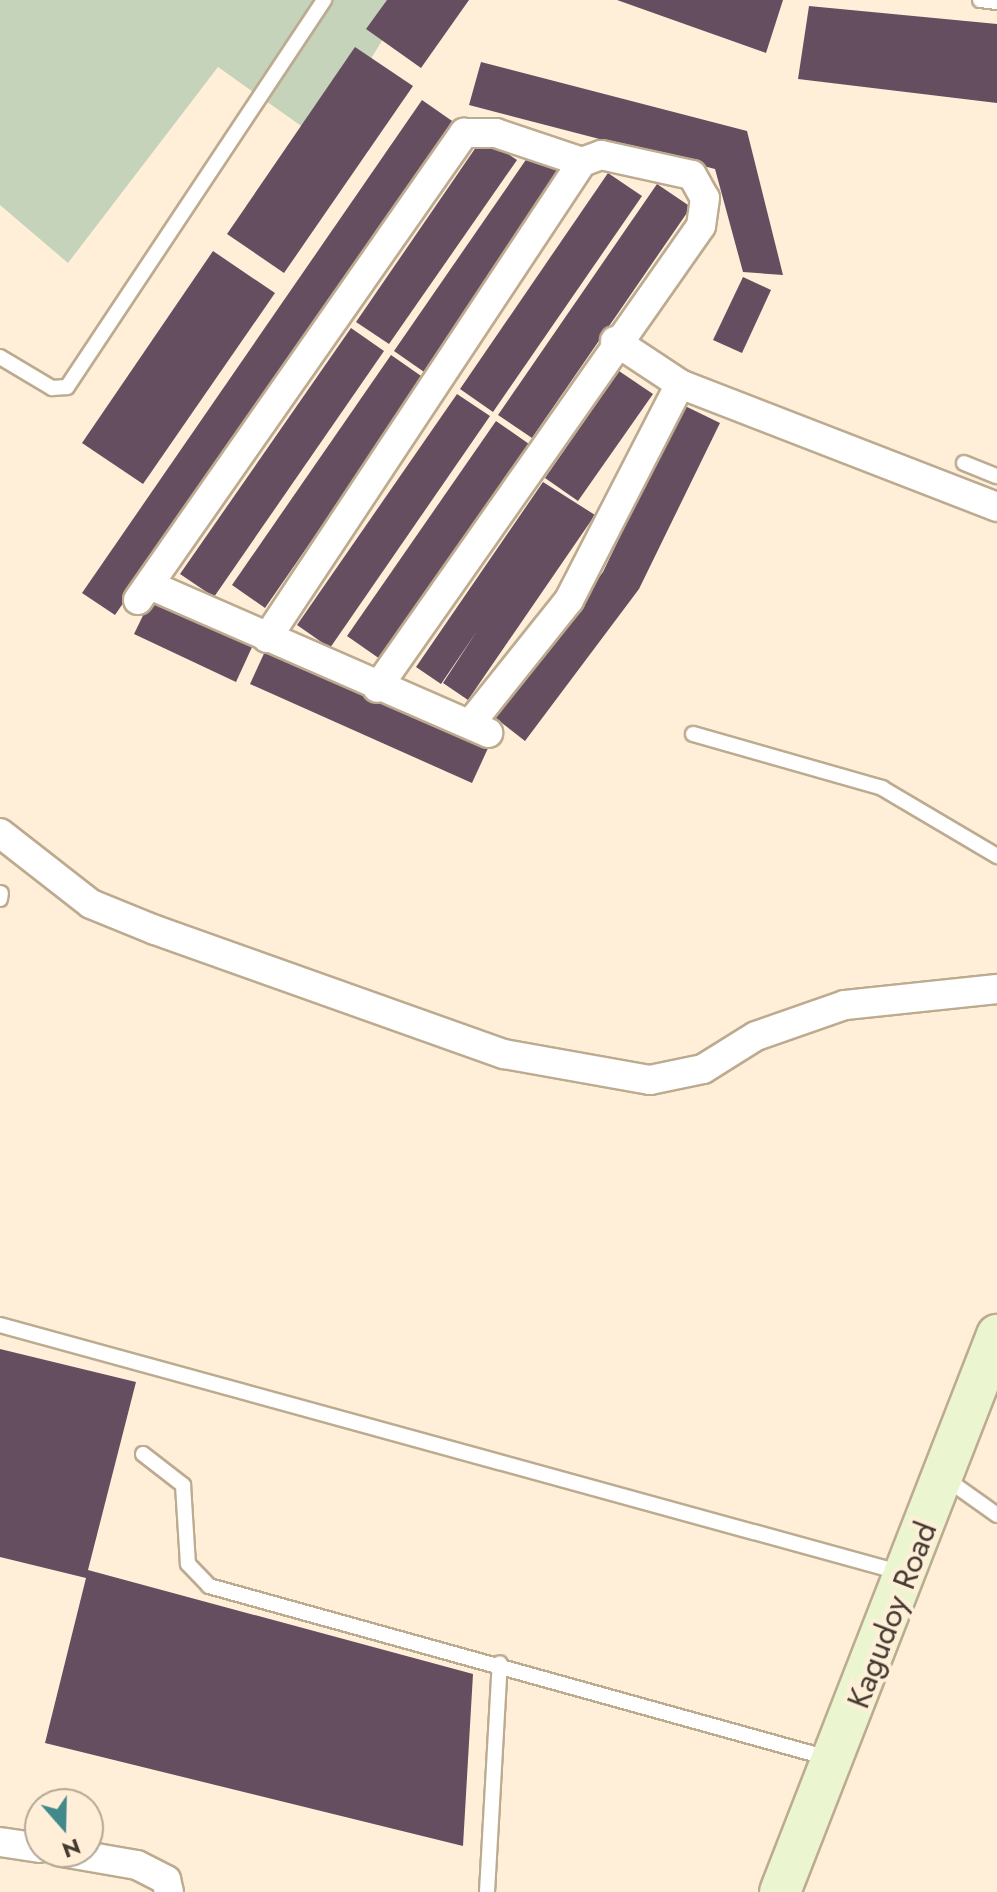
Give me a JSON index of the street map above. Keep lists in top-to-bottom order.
{
  "streets": {
    "street": ["Kagudoy Road"]
  },
  "north": "bottom"
}
